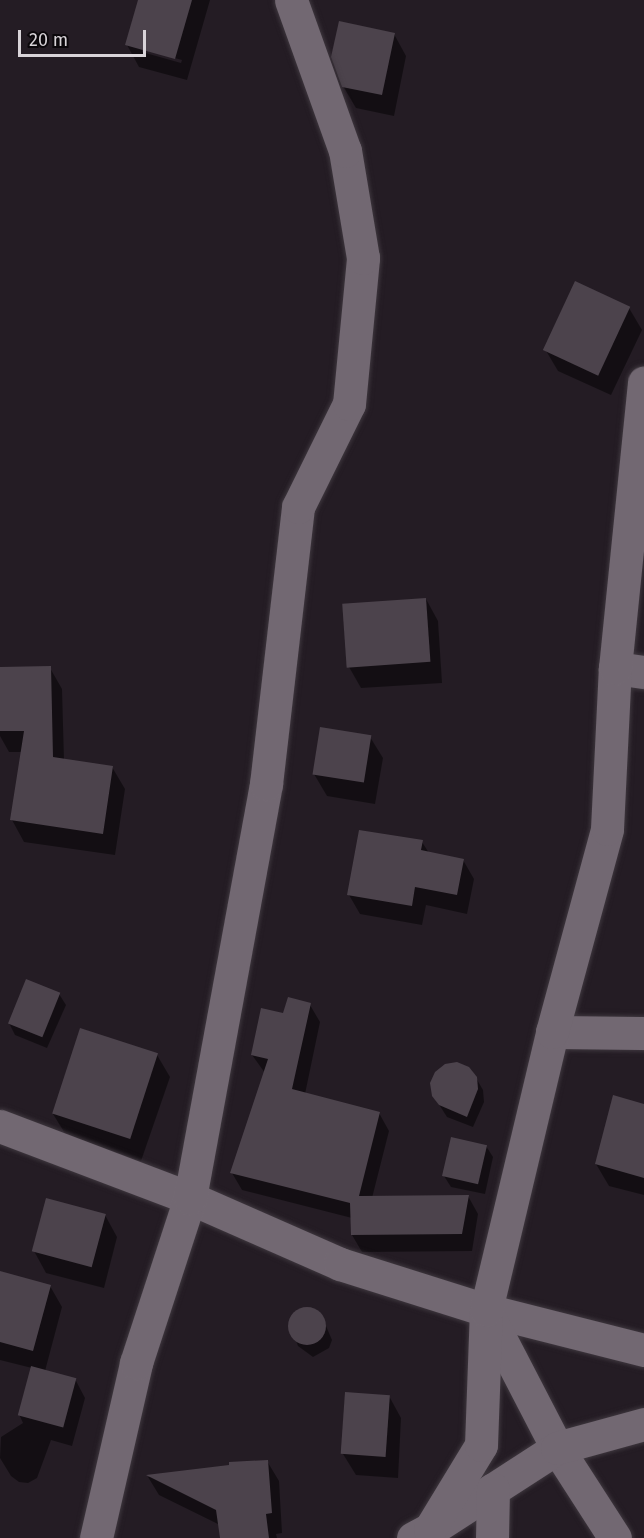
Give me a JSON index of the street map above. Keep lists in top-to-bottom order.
{
  "scale_bar": "20 m"
}
